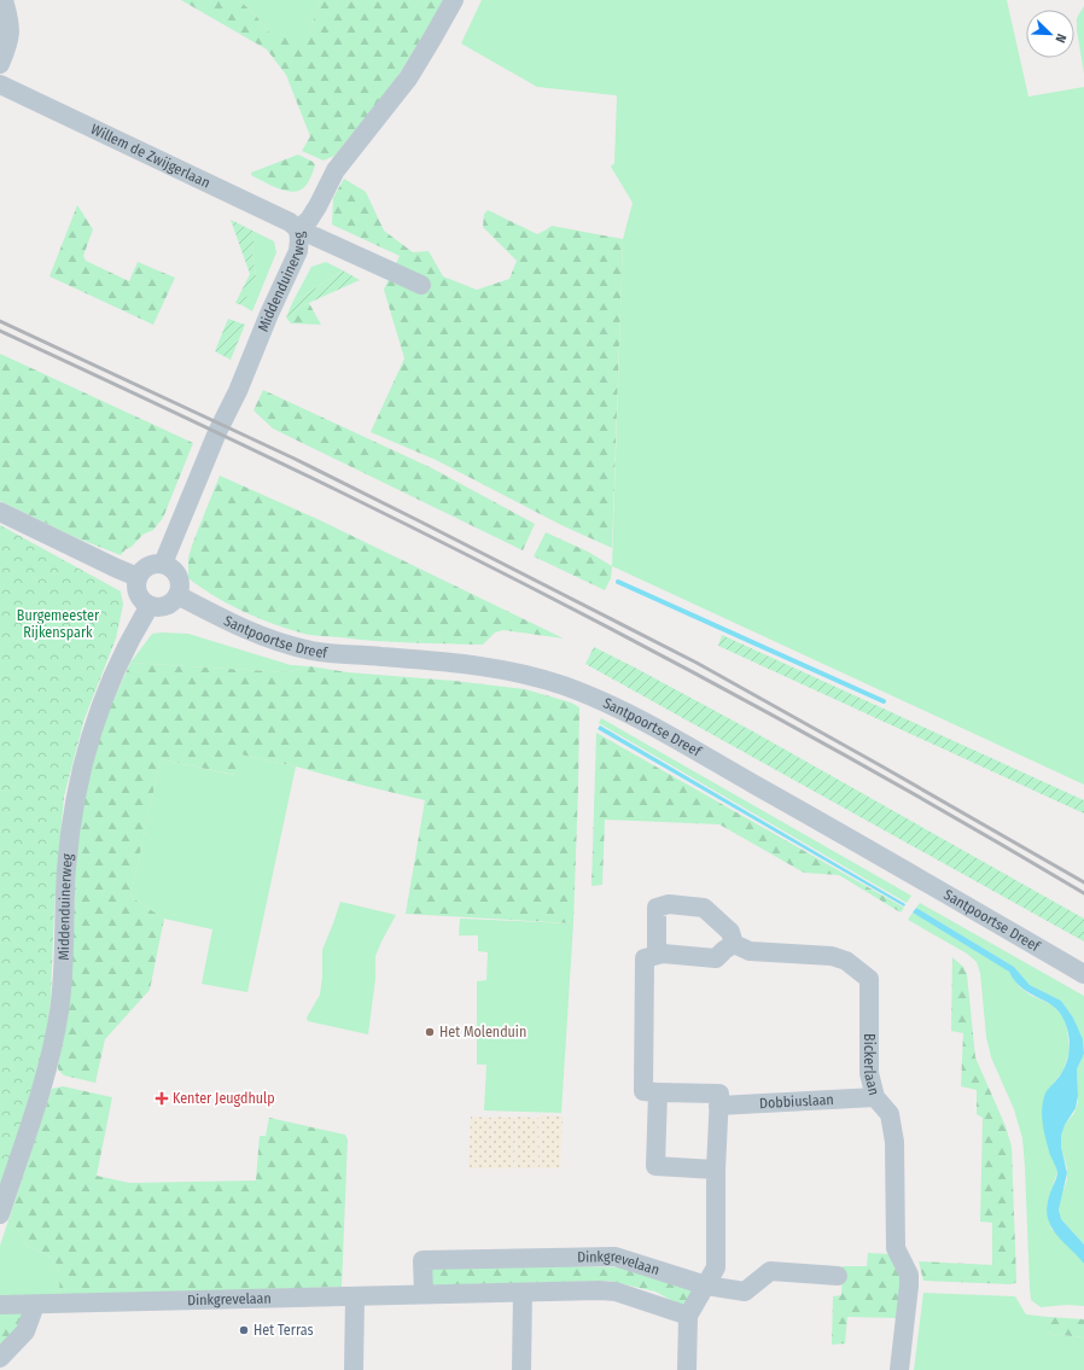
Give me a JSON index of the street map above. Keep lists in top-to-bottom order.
{
  "streets": {
    "street": [
      "Willem de Zwijgerlaan",
      "Middenduinerweg",
      "Santpoortse Dreef",
      "Bickerlaan",
      "Dobbiuslaan",
      "Dinkgrevelaan"
    ]
  },
  "crossings": [
    ["Willem de Zwijgerlaan", "Middenduinerweg"],
    ["Middenduinerweg", "Santpoortse Dreef"],
    ["Bickerlaan", "Dobbiuslaan"]
  ],
  "parks": ["Burgemeester Rijkenspark"],
  "places": {
    "other": ["Het Molenduin", "Het Terras"],
    "health": ["Kenter Jeugdhulp"]
  },
  "north": "bottom right"
}
